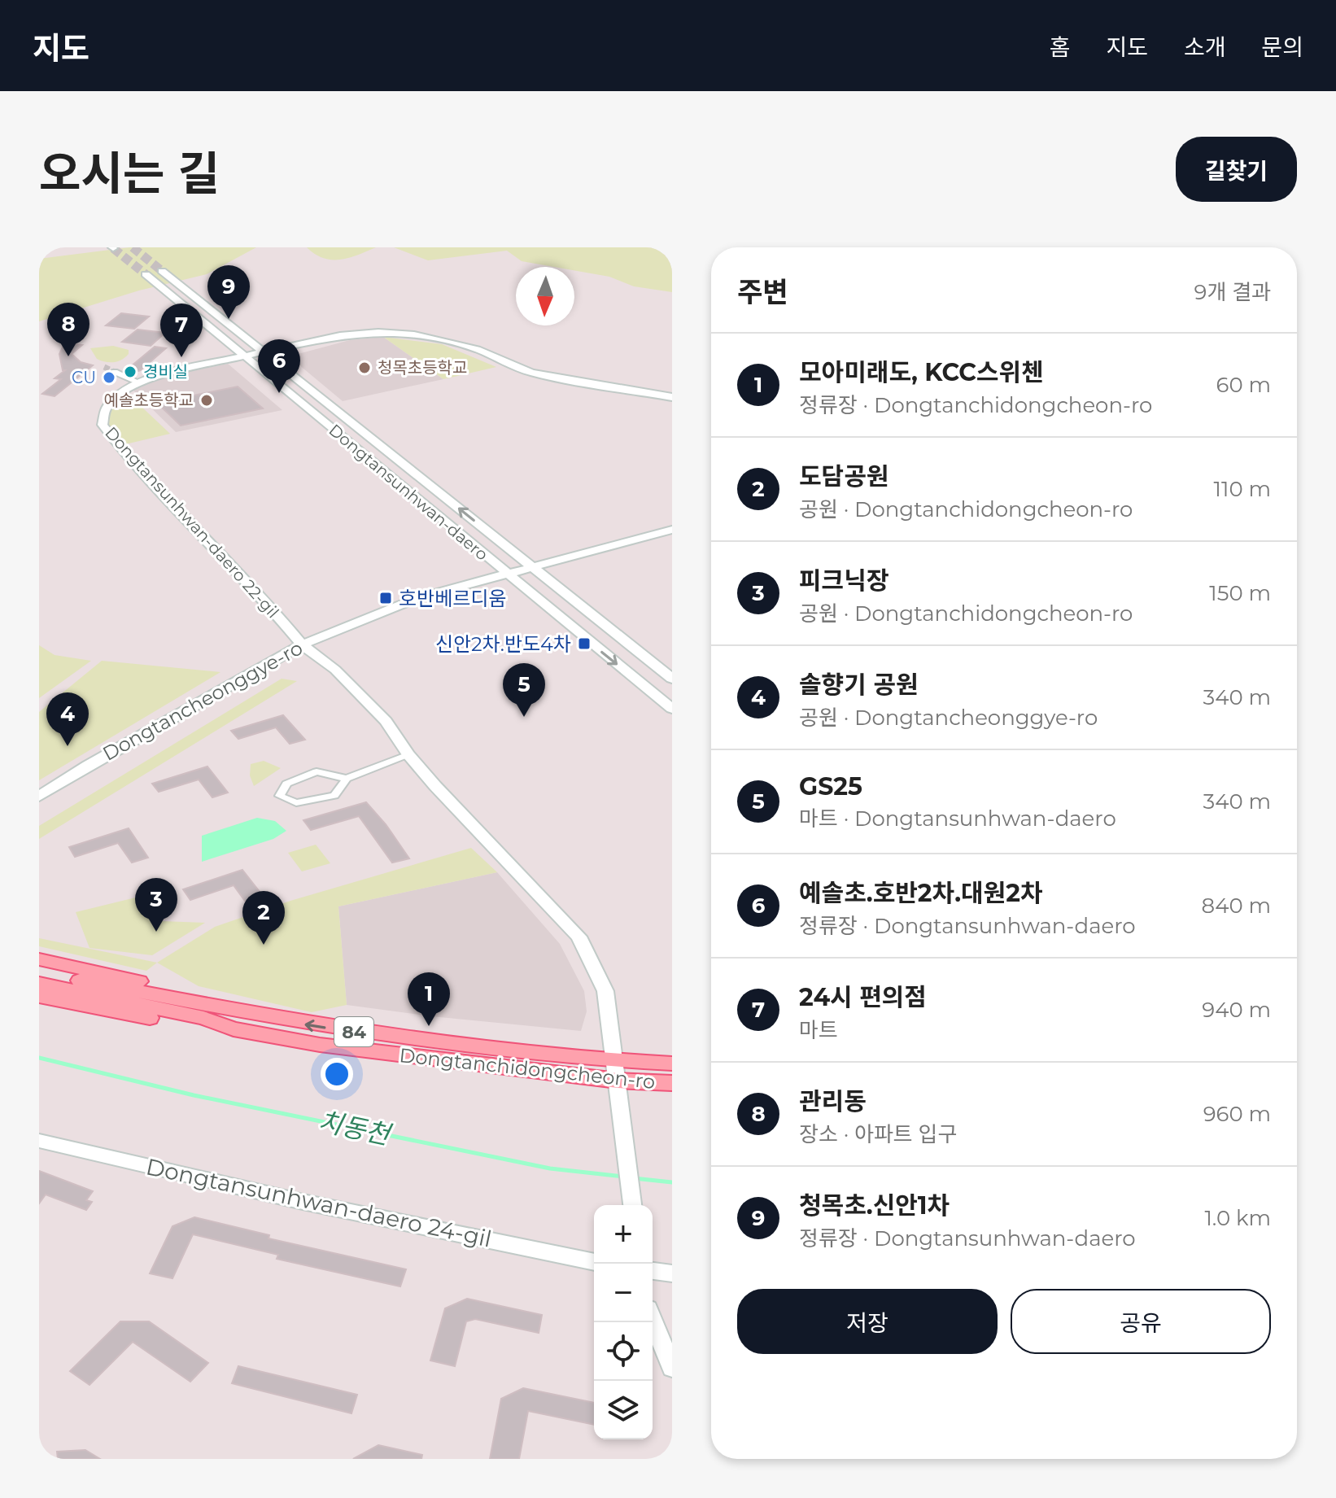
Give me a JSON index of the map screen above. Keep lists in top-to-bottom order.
{
  "streets": {
    "main road": ["84", "Dongtanchidongcheon-ro"],
    "street": [
      "Dongtansunhwan-daero",
      "Dongtansunhwan-daero 22-gil",
      "Dongtancheonggye-ro",
      "Dongtansunhwan-daero 24-gil"
    ]
  },
  "crossings": [
    ["Dongtansunhwan-daero", "Dongtansunhwan-daero 22-gil"],
    ["Dongtansunhwan-daero", "Dongtancheonggye-ro"],
    ["Dongtansunhwan-daero 22-gil", "Dongtancheonggye-ro"],
    ["Dongtansunhwan-daero 22-gil", "Dongtanchidongcheon-ro"]
  ],
  "water": ["치동천"],
  "places": {
    "other": [
      "청목초등학교",
      "경비실",
      "CU",
      "예솔초등학교"
    ],
    "transit": ["호반베르디움", "신안2차.반도4차"]
  },
  "north": "bottom",
  "page": {
    "header": "지도",
    "nav": [
      "홈",
      "지도",
      "소개",
      "문의"
    ],
    "title": "오시는 길",
    "buttons": [
      "길찾기",
      ["저장", "공유"]
    ],
    "heading": ["주변", "9개 결과"],
    "pins": [
      "9",
      "8",
      "7",
      "6",
      "5",
      "4",
      "3",
      "2",
      "1"
    ],
    "list": [
      {
        "mark": "1",
        "name": "모아미래도, KCC스위첸",
        "note": "정류장 · Dongtanchidongcheon-ro",
        "value": "60 m"
      },
      {
        "mark": "2",
        "name": "도담공원",
        "note": "공원 · Dongtanchidongcheon-ro",
        "value": "110 m"
      },
      {
        "mark": "3",
        "name": "피크닉장",
        "note": "공원 · Dongtanchidongcheon-ro",
        "value": "150 m"
      },
      {
        "mark": "4",
        "name": "솔향기 공원",
        "note": "공원 · Dongtancheonggye-ro",
        "value": "340 m"
      },
      {
        "mark": "5",
        "name": "GS25",
        "note": "마트 · Dongtansunhwan-daero",
        "value": "340 m"
      },
      {
        "mark": "6",
        "name": "예솔초.호반2차.대원2차",
        "note": "정류장 · Dongtansunhwan-daero",
        "value": "840 m"
      },
      {
        "mark": "7",
        "name": "24시 편의점",
        "note": "마트",
        "value": "940 m"
      },
      {
        "mark": "8",
        "name": "관리동",
        "note": "장소 · 아파트 입구",
        "value": "960 m"
      },
      {
        "mark": "9",
        "name": "청목초.신안1차",
        "note": "정류장 · Dongtansunhwan-daero",
        "value": "1.0 km"
      }
    ],
    "map_buttons": ["+", "−"]
  }
}
